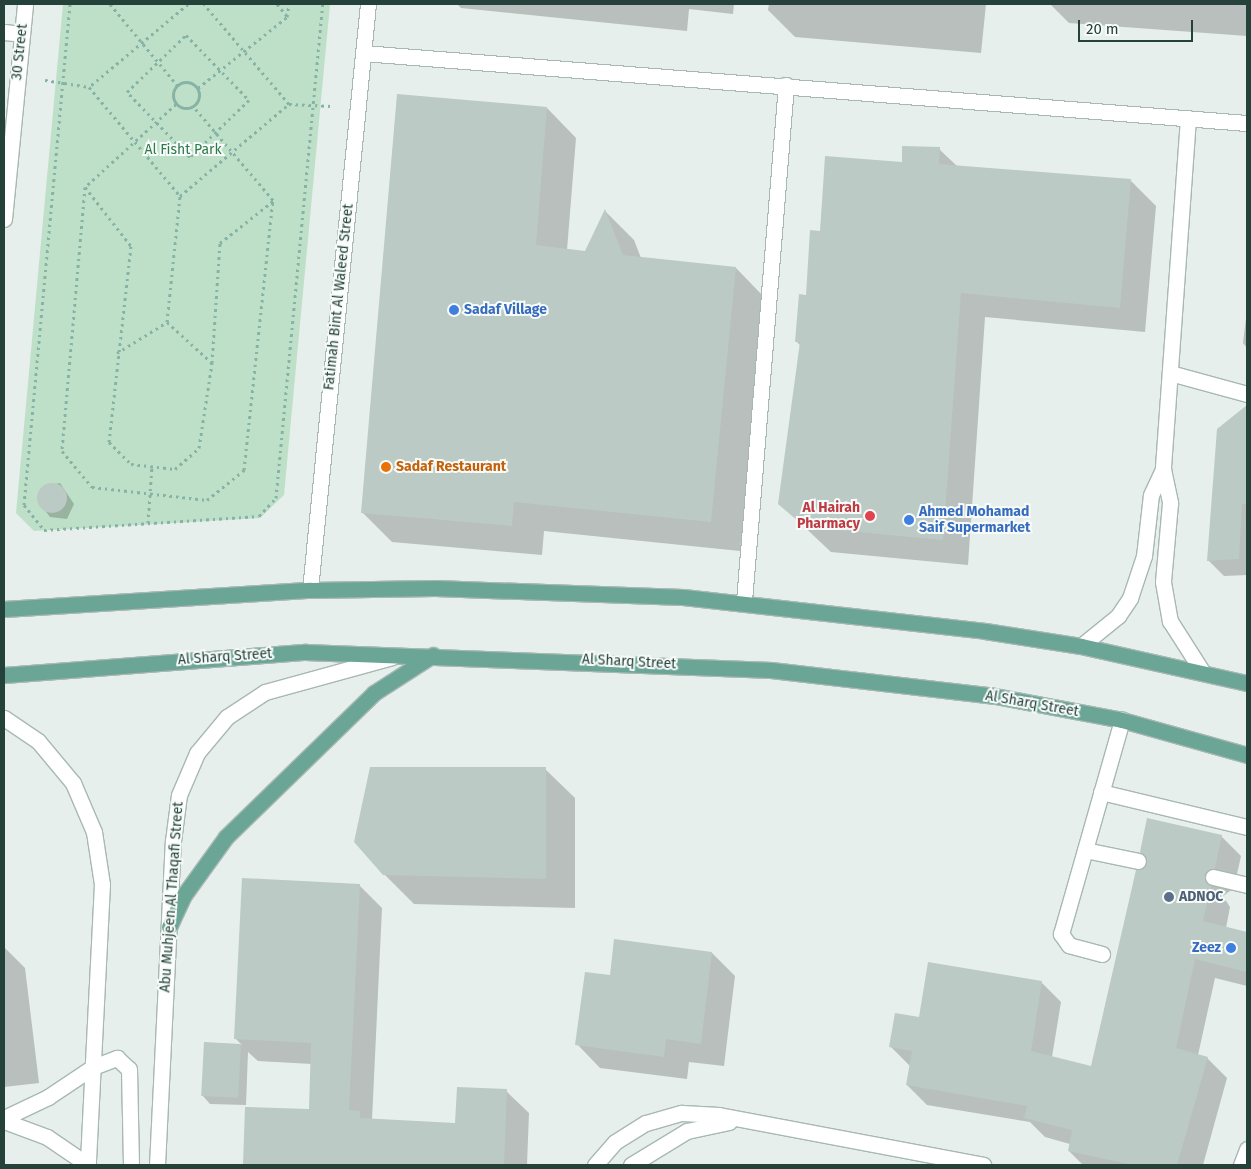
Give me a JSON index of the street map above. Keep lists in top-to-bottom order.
{
  "streets": {
    "main road": ["Al Sharq Street"],
    "street": ["30 Street", "Fatimah Bint Al Waleed Street", "Abu Muhjeen Al Thaqafi Street"]
  },
  "crossings": [
    ["Al Sharq Street", "Abu Muhjeen Al Thaqafi Street"]
  ],
  "parks": ["Al Fisht Park"],
  "places": [
    "Sadaf Village",
    "Sadaf Restaurant",
    "Al Hairah Pharmacy",
    "Ahmed Mohamad Saif Supermarket",
    "ADNOC",
    "Zeez"
  ],
  "scale_bar": "20 m"
}
